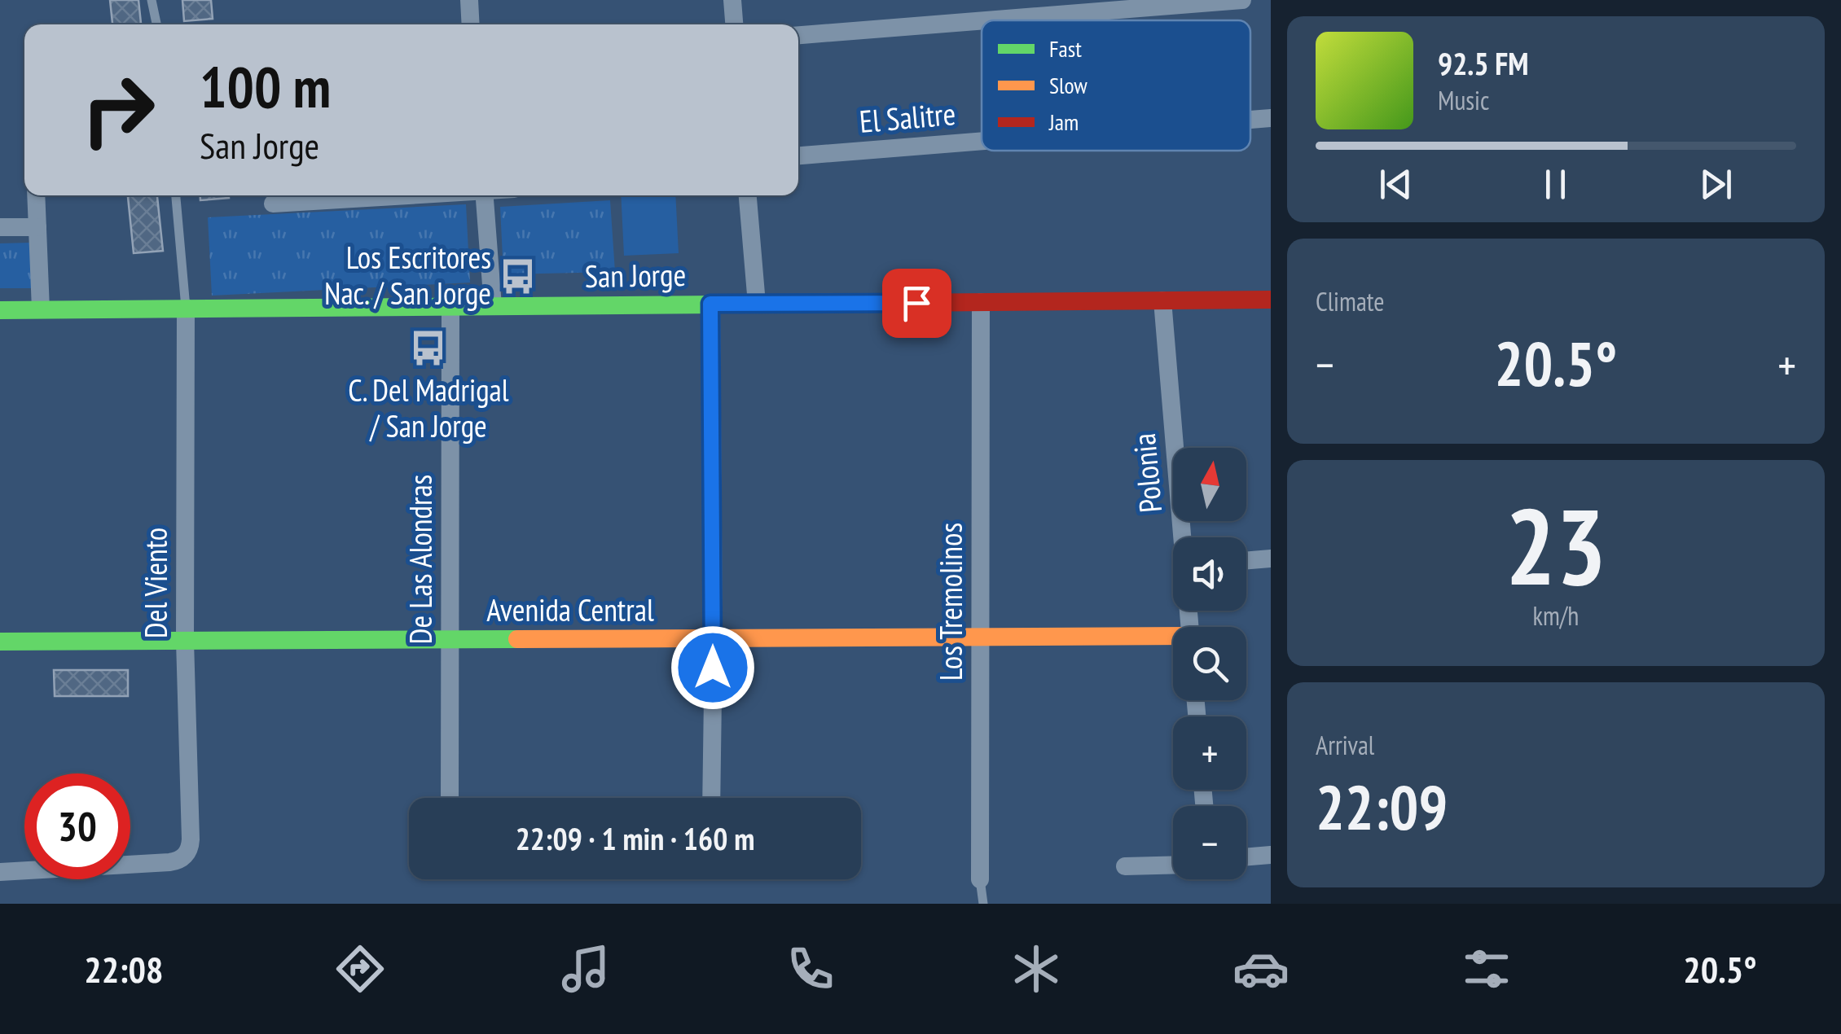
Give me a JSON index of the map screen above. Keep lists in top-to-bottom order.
{
  "streets": {
    "street": [
      "El Salitre",
      "San Jorge",
      "Polonia",
      "De Las Alondras",
      "Del Viento",
      "Los Tremolinos",
      "Avenida Central"
    ]
  },
  "crossings": [
    ["San Jorge", "Polonia"],
    ["San Jorge", "De Las Alondras"],
    ["San Jorge", "Del Viento"],
    ["San Jorge", "Los Tremolinos"],
    ["De Las Alondras", "Avenida Central"],
    ["Del Viento", "Avenida Central"],
    ["Los Tremolinos", "Avenida Central"]
  ],
  "places": {
    "bus stop": ["Los Escritores Nac. / San Jorge", "C. Del Madrigal / San Jorge"]
  },
  "legend": ["Fast", "Slow", "Jam"],
  "north": "top",
  "page": {
    "turn": ["100 m", "San Jorge"],
    "song": ["92.5 FM", "Music"],
    "tile": [
      "Climate",
      ["23", "km/h"],
      ["Arrival", "22:09"]
    ],
    "heat": ["−", "20.5°", "+"],
    "map_buttons": ["+", "−"],
    "limit": "30",
    "trip": "22:09 · 1 min · 160 m",
    "tabs": ["22:08", "20.5°"]
  }
}
